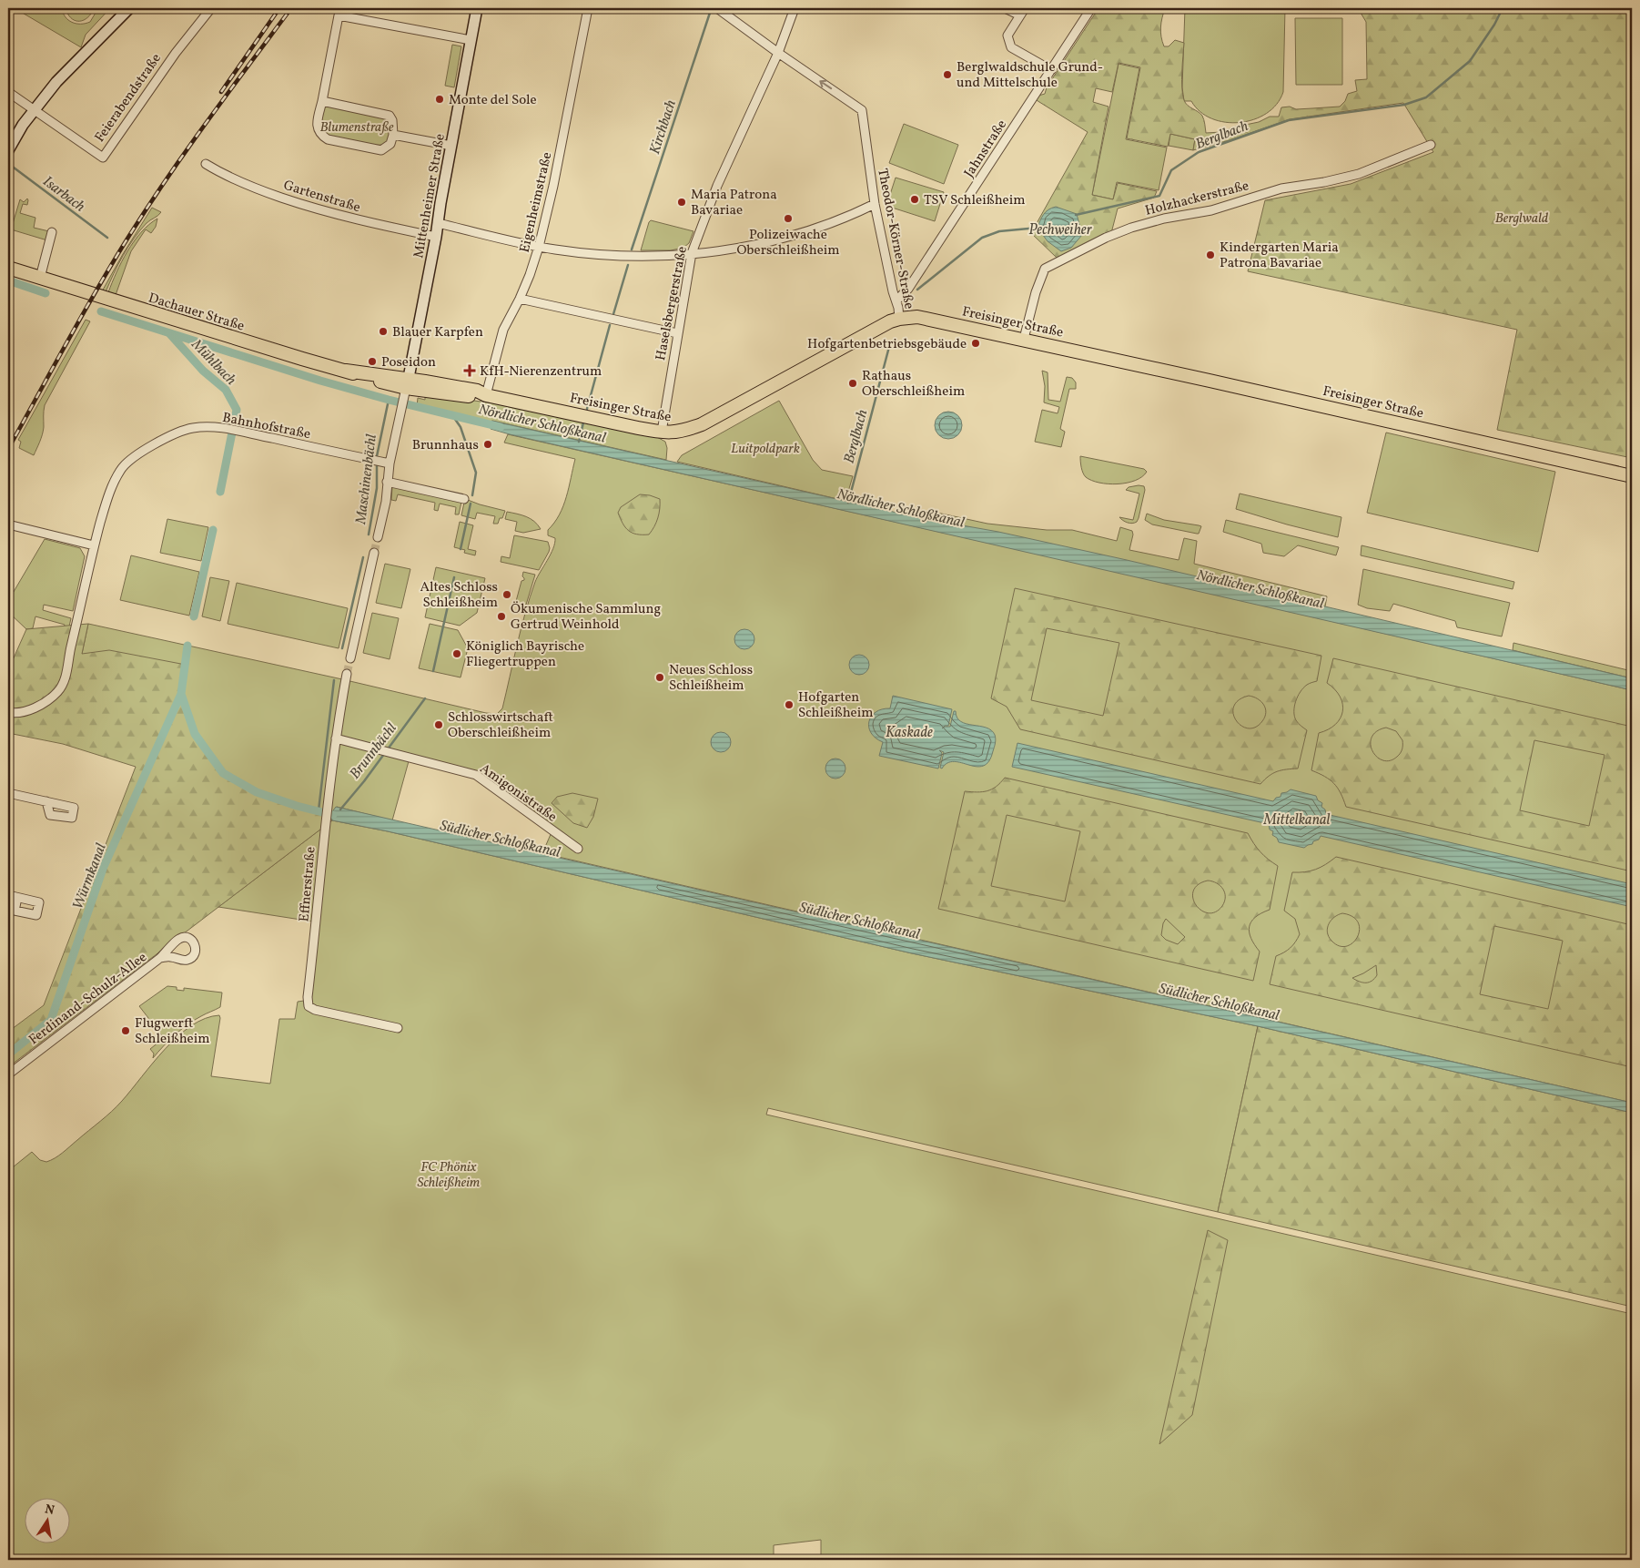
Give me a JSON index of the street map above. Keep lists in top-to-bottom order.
{
  "streets": {
    "main road": ["Mittenheimer Straße", "Dachauer Straße", "Freisinger Straße"],
    "street": [
      "Feierabendstraße",
      "Jahnstraße",
      "Gartenstraße",
      "Holzhackerstraße",
      "Eigenheimstraße",
      "Theodor-Körner-Straße",
      "Haselsbergerstraße",
      "Bahnhofstraße",
      "Amigonistraße",
      "Effnerstraße",
      "Ferdinand-Schulz-Allee"
    ]
  },
  "crossings": [
    ["Jahnstraße", "Theodor-Körner-Straße"],
    ["Gartenstraße", "Mittenheimer Straße"],
    ["Mittenheimer Straße", "Dachauer Straße"],
    ["Mittenheimer Straße", "Freisinger Straße"],
    ["Holzhackerstraße", "Freisinger Straße"],
    ["Eigenheimstraße", "Freisinger Straße"],
    ["Theodor-Körner-Straße", "Haselsbergerstraße"],
    ["Theodor-Körner-Straße", "Freisinger Straße"],
    ["Haselsbergerstraße", "Freisinger Straße"],
    ["Dachauer Straße", "Freisinger Straße"],
    ["Amigonistraße", "Effnerstraße"]
  ],
  "one_way": ["Theodor-Körner-Straße"],
  "water": [
    "Kirchbach",
    "Berglbach",
    "Isarbach",
    "Pechweiher",
    "Mühlbach",
    "Nördlicher Schloßkanal",
    "Maschinenbächl",
    "Kaskade",
    "Brunnbächl",
    "Mittelkanal",
    "Südlicher Schloßkanal",
    "Würmkanal"
  ],
  "parks": [
    "Blumenstraße",
    "Berglwald",
    "Luitpoldpark",
    "FC Phönix Schleißheim"
  ],
  "places": {
    "other": [
      "Berglwaldschule Grund- und Mittelschule",
      "Monte del Sole",
      "TSV Schleißheim",
      "Maria Patrona Bavariae",
      "Polizeiwache Oberschleißheim",
      "Kindergarten Maria Patrona Bavariae",
      "Blauer Karpfen",
      "Hofgartenbetriebsgebäude",
      "Poseidon",
      "Rathaus Oberschleißheim",
      "Brunnhaus",
      "Altes Schloss Schleißheim",
      "Ökumenische Sammlung Gertrud Weinhold",
      "Königlich Bayrische Fliegertruppen",
      "Neues Schloss Schleißheim",
      "Hofgarten Schleißheim",
      "Schlosswirtschaft Oberschleißheim",
      "Flugwerft Schleißheim"
    ],
    "health": ["KfH-Nierenzentrum"]
  },
  "north": "top"
}
